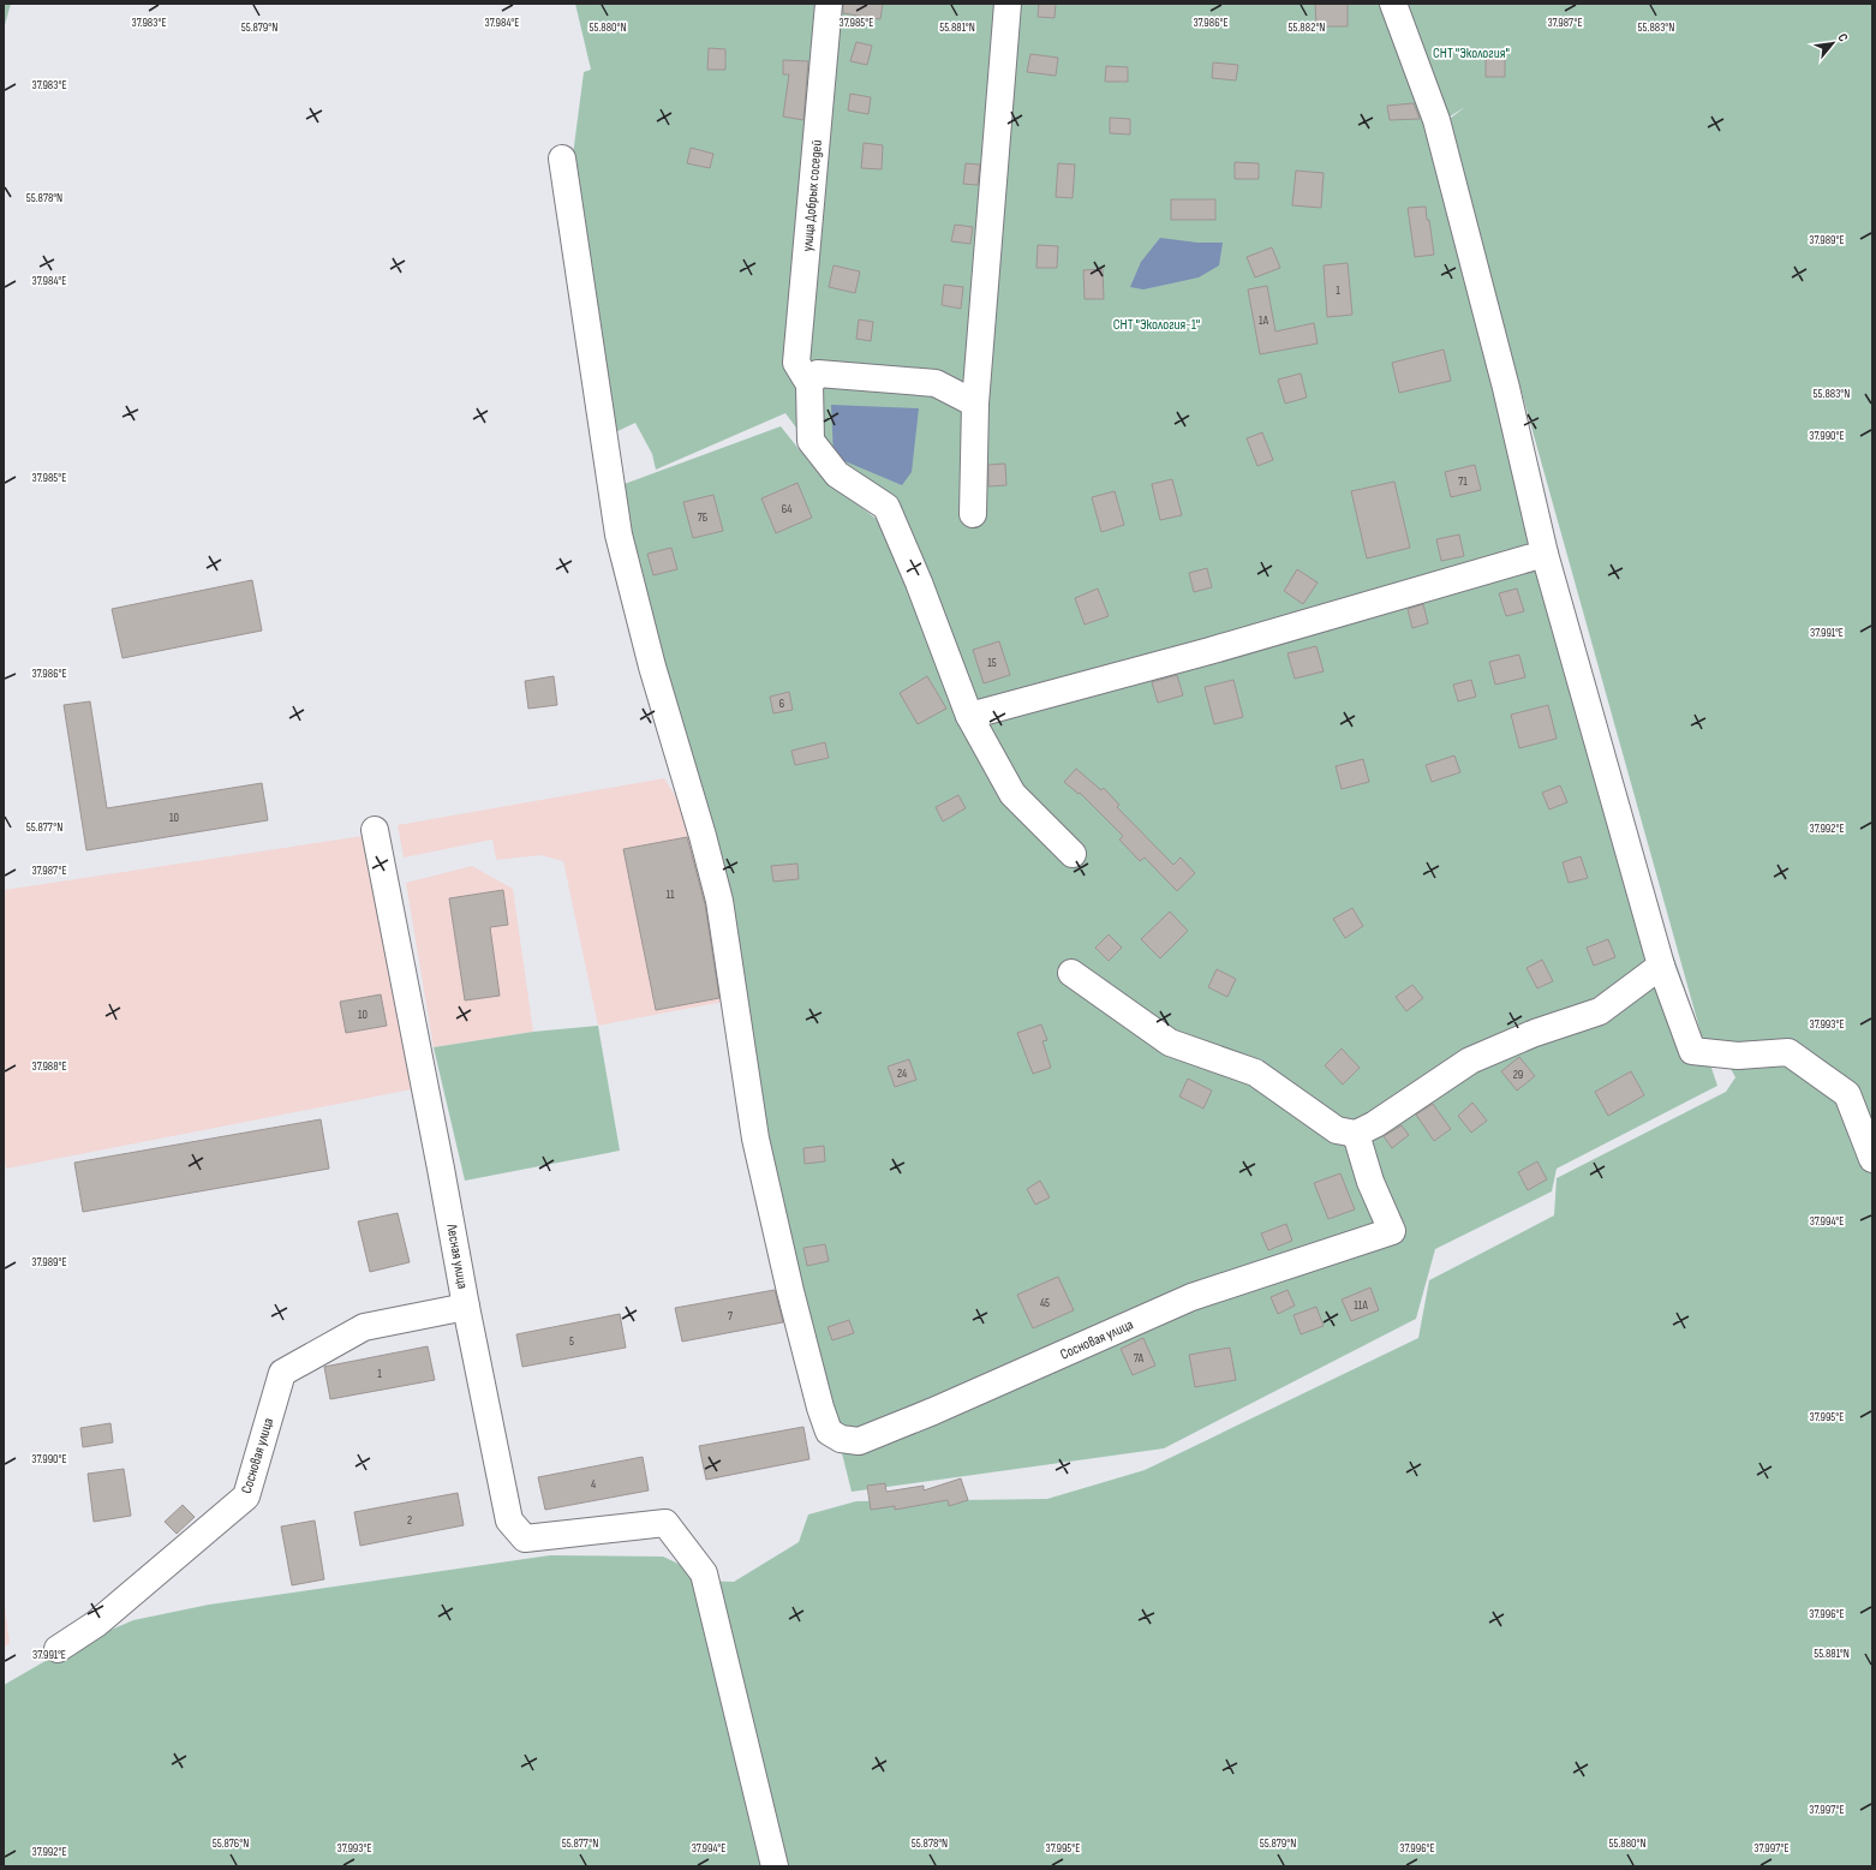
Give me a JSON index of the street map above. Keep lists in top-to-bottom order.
{
  "streets": {
    "street": ["улица Добрых соседей", "Лесная улица", "Сосновая улица"]
  },
  "crossings": [
    ["Лесная улица", "Сосновая улица"]
  ],
  "parks": ["СНТ \"Экология\"", "СНТ \"Экология-1\""],
  "house_numbers": [
    "1",
    "1А",
    "71",
    "64",
    "7Б",
    "15",
    "6",
    "10",
    "11",
    "10",
    "24",
    "29",
    "45",
    "11А",
    "7",
    "5",
    "7А",
    "1",
    "4",
    "2"
  ],
  "north": "top right",
  "coordinates": [
    "37.983°E",
    "37.984°E",
    "37.985°E",
    "37.986°E",
    "37.987°E",
    "55.879°N",
    "55.880°N",
    "55.881°N",
    "55.882°N",
    "55.883°N",
    "55.878°N",
    "37.989°E",
    "37.990°E",
    "37.991°E",
    "55.877°N",
    "37.992°E",
    "37.993°E",
    "37.988°E",
    "37.994°E",
    "37.995°E",
    "37.996°E",
    "37.997°E",
    "55.876°N"
  ]
}
